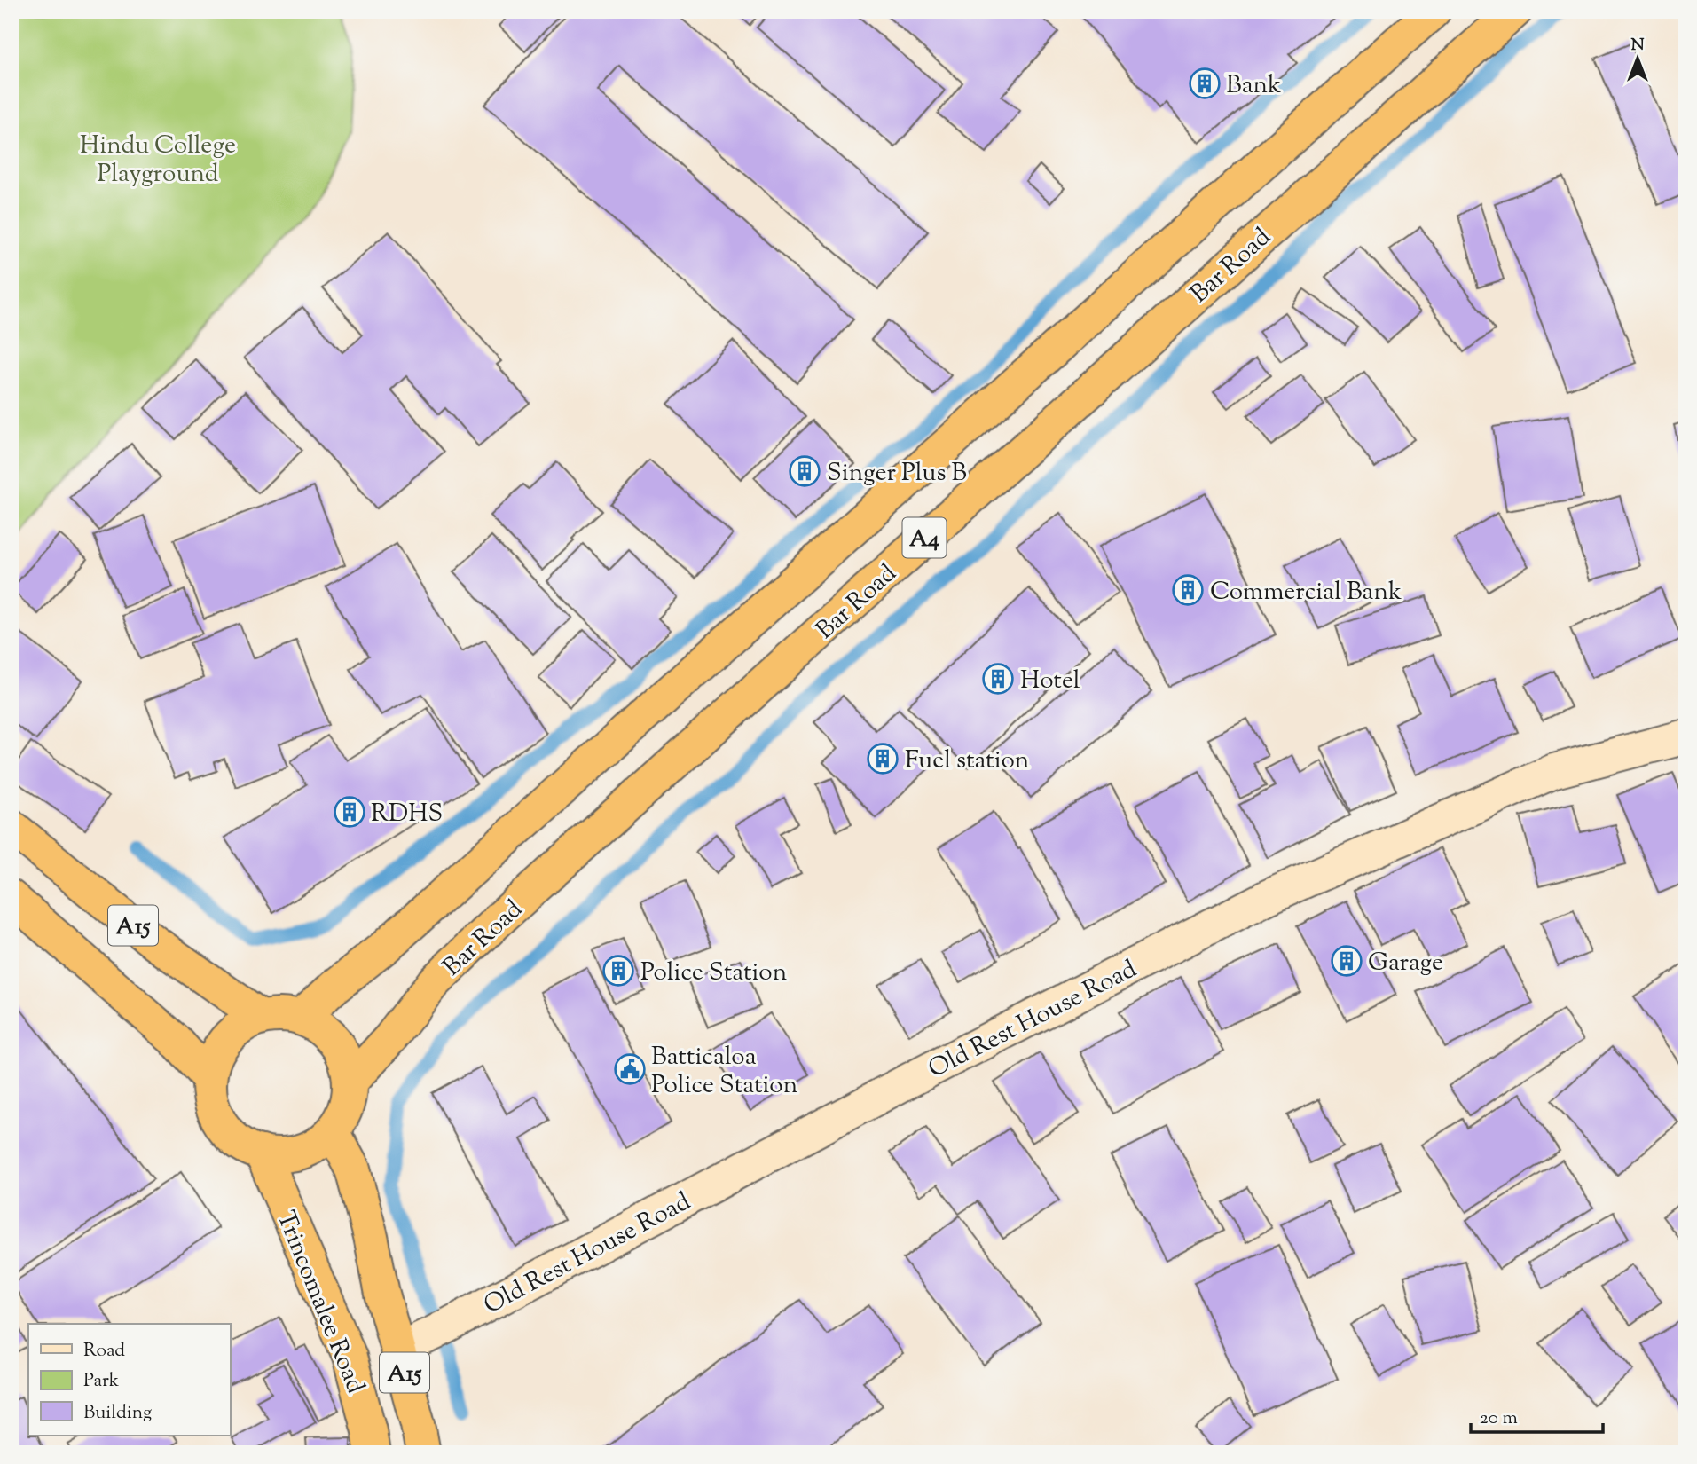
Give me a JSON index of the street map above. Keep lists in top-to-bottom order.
{
  "streets": {
    "highway": [
      "Bar Road",
      "A4",
      "A15",
      "Trincomalee Road"
    ],
    "street": ["Old Rest House Road"]
  },
  "crossings": [
    ["Bar Road", "A4"],
    ["Bar Road", "A15"],
    ["Bar Road", "Trincomalee Road"],
    ["A4", "A15"],
    ["A4", "Trincomalee Road"],
    ["A15", "Trincomalee Road"],
    ["Old Rest House Road", "Trincomalee Road"]
  ],
  "parks": ["Hindu College Playground"],
  "places": {
    "building": [
      "Bank",
      "Singer Plus B",
      "Commercial Bank",
      "Hotel",
      "Fuel station",
      "RDHS",
      "Garage",
      "Police Station"
    ],
    "public building": ["Batticaloa Police Station"]
  },
  "legend": ["Road", "Park", "Building"],
  "scale_bar": "20 m",
  "north": "top"
}
